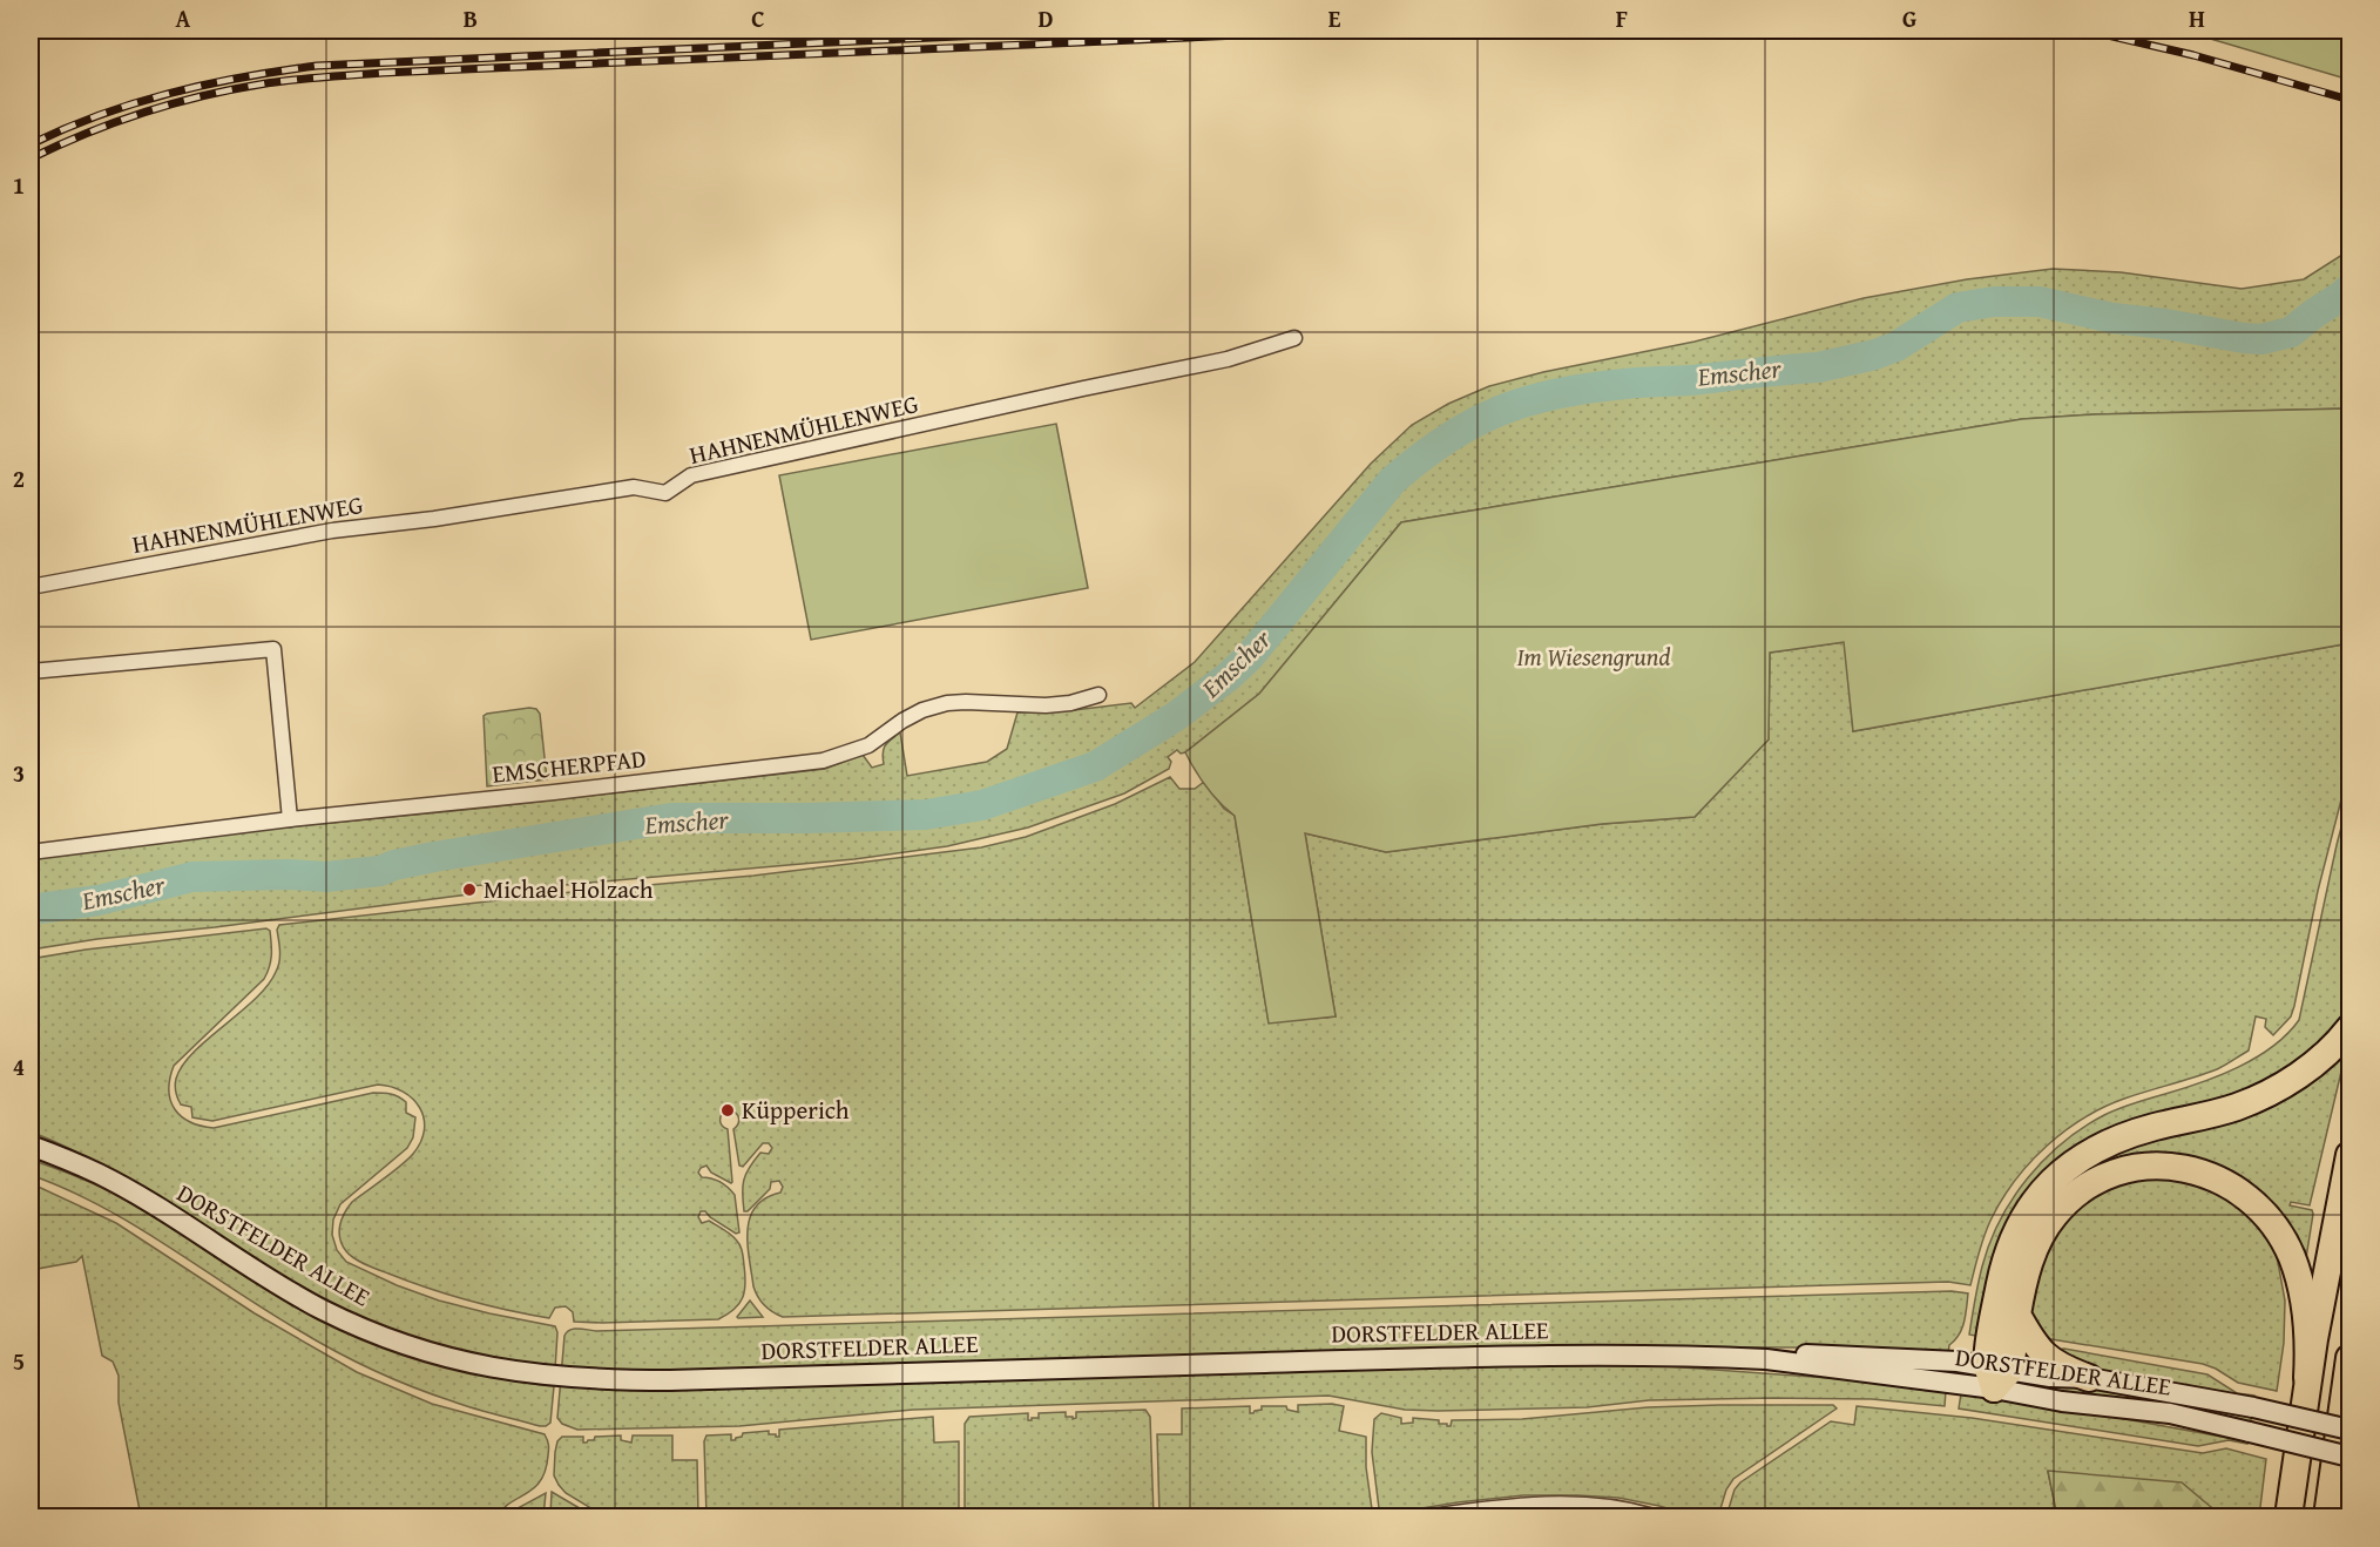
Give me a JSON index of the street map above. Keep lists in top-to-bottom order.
{
  "streets": {
    "main road": ["DORSTFELDER ALLEE"],
    "street": ["HAHNENMÜHLENWEG", "EMSCHERPFAD"]
  },
  "water": ["Emscher"],
  "parks": ["Im Wiesengrund"],
  "places": ["Michael Holzach", "Küpperich"],
  "grid": {
    "columns": [
      "A",
      "B",
      "C",
      "D",
      "E",
      "F",
      "G",
      "H"
    ],
    "rows": [
      "1",
      "2",
      "3",
      "4",
      "5"
    ]
  }
}
